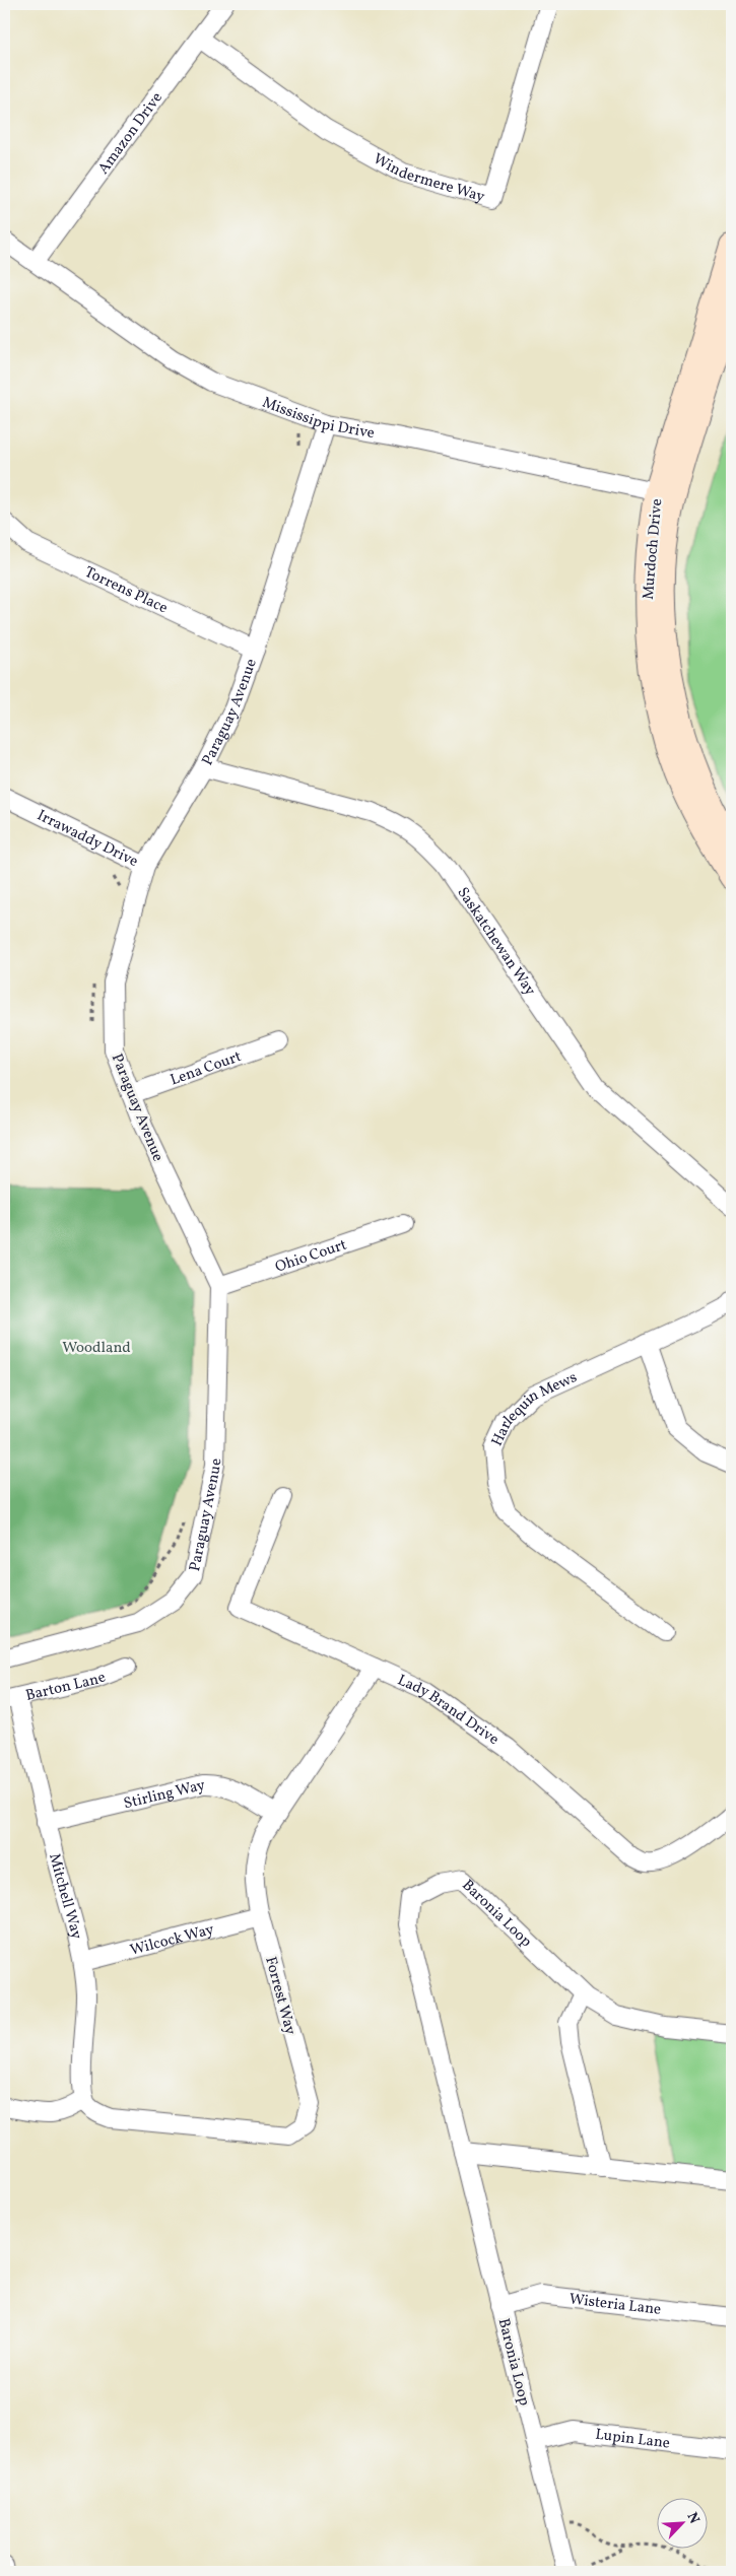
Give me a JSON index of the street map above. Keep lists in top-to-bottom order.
{
  "streets": {
    "main road": ["Murdoch Drive"],
    "street": [
      "Amazon Drive",
      "Windermere Way",
      "Mississippi Drive",
      "Torrens Place",
      "Paraguay Avenue",
      "Irrawaddy Drive",
      "Saskatchewan Way",
      "Lena Court",
      "Ohio Court",
      "Harlequin Mews",
      "Barton Lane",
      "Lady Brand Drive",
      "Stirling Way",
      "Mitchell Way",
      "Baronia Loop",
      "Wilcock Way",
      "Forrest Way",
      "Wisteria Lane",
      "Lupin Lane"
    ]
  },
  "crossings": [
    ["Amazon Drive", "Windermere Way"],
    ["Amazon Drive", "Mississippi Drive"],
    ["Mississippi Drive", "Murdoch Drive"],
    ["Mississippi Drive", "Paraguay Avenue"],
    ["Torrens Place", "Paraguay Avenue"],
    ["Paraguay Avenue", "Irrawaddy Drive"],
    ["Paraguay Avenue", "Saskatchewan Way"],
    ["Paraguay Avenue", "Lena Court"],
    ["Paraguay Avenue", "Ohio Court"],
    ["Barton Lane", "Mitchell Way"],
    ["Lady Brand Drive", "Forrest Way"],
    ["Stirling Way", "Mitchell Way"],
    ["Stirling Way", "Forrest Way"],
    ["Mitchell Way", "Wilcock Way"],
    ["Mitchell Way", "Forrest Way"],
    ["Baronia Loop", "Wisteria Lane"],
    ["Baronia Loop", "Lupin Lane"],
    ["Wilcock Way", "Forrest Way"]
  ],
  "parks": ["Woodland"],
  "north": "top right"
}
